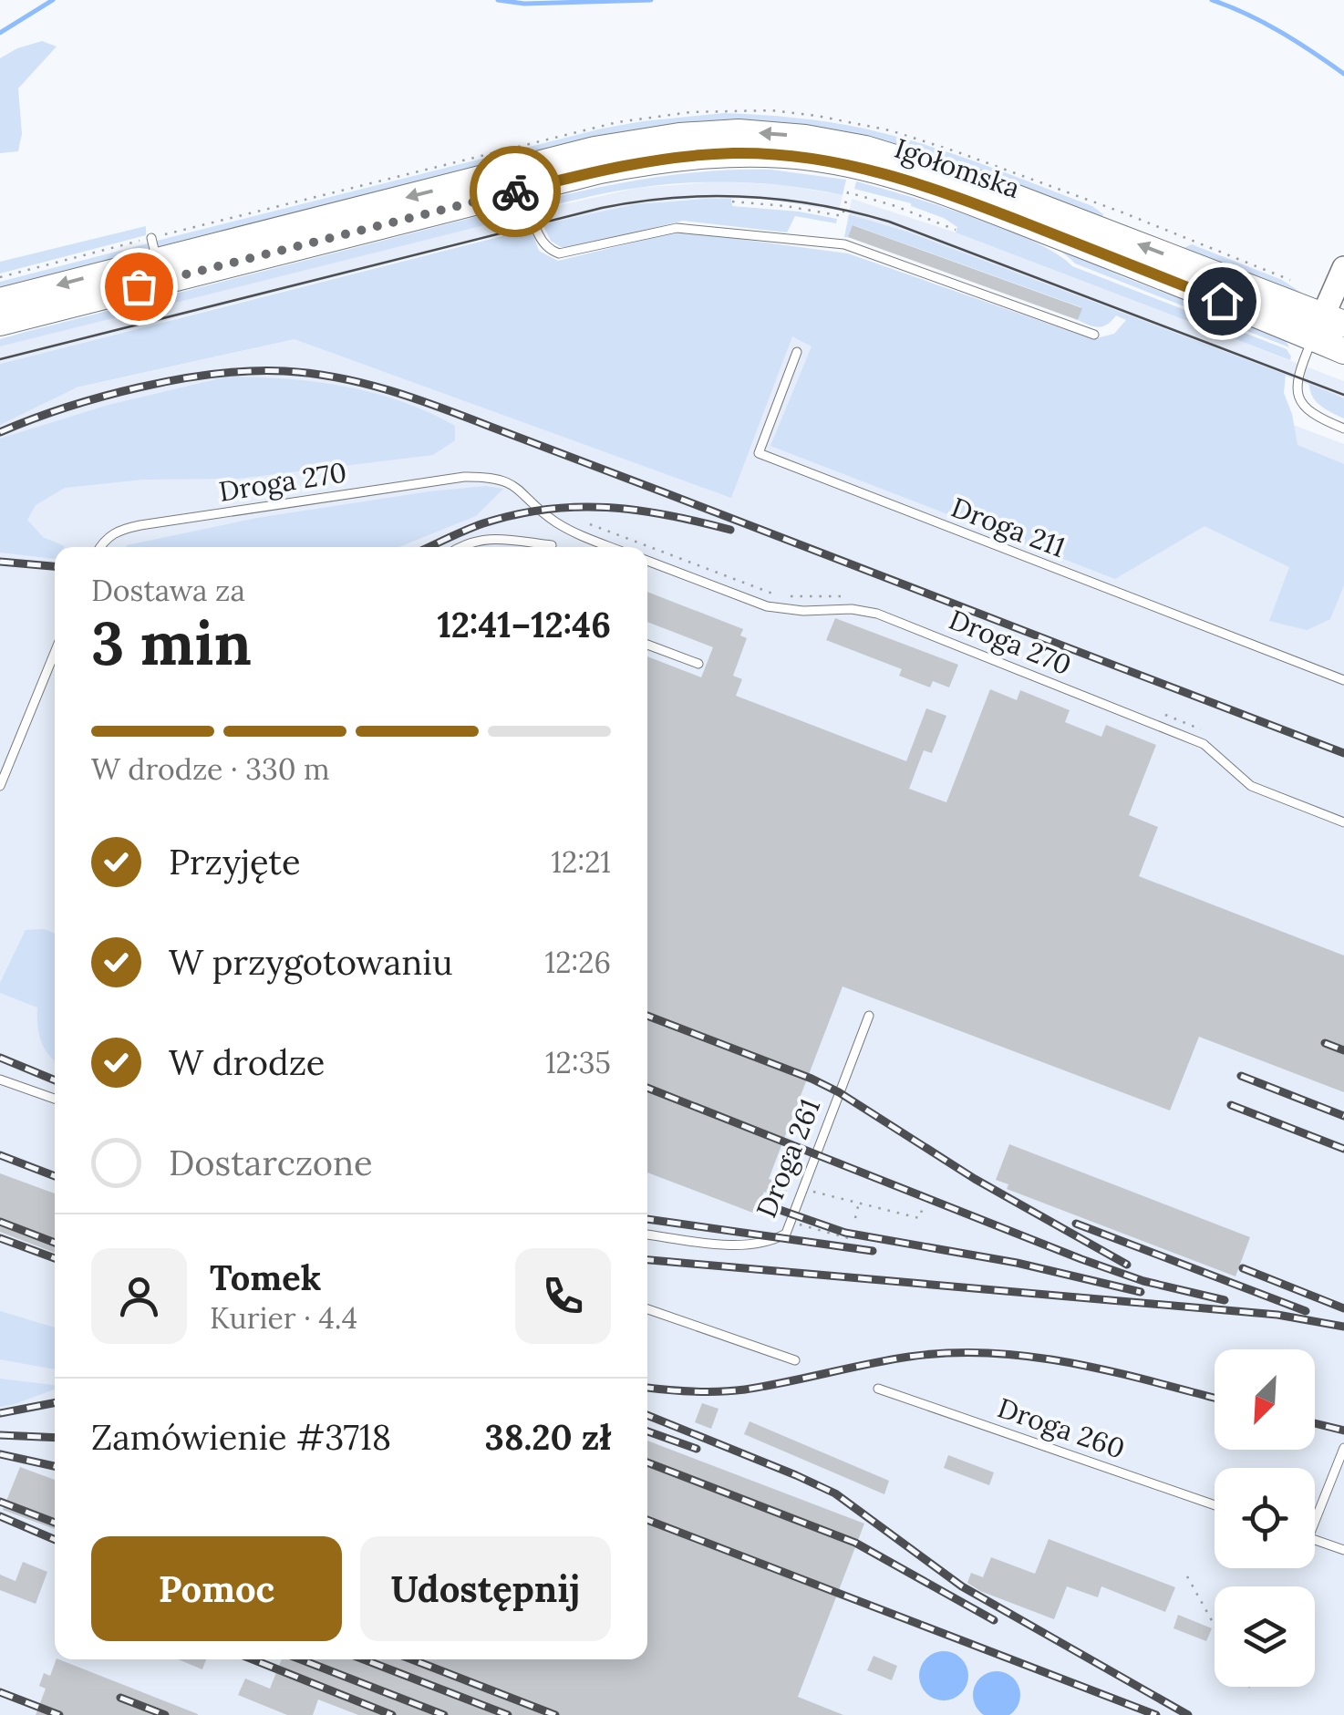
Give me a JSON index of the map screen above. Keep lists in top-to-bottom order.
{
  "streets": {
    "main road": ["Igołomska"],
    "lane": [
      "Droga 270",
      "Droga 211",
      "Droga 261",
      "Droga 260"
    ]
  },
  "north": "bottom left",
  "page": {
    "heading": ["3 min", "Dostawa za", "12:41–12:46"],
    "panel": [
      "Tomek",
      "Kurier · 4.4",
      "Zamówienie #3718",
      "38.20 zł"
    ],
    "bar": "W drodze · 330 m",
    "list": [
      ["Przyjęte", "12:21"],
      ["W przygotowaniu", "12:26"],
      ["W drodze", "12:35"],
      "Dostarczone"
    ],
    "buttons": ["Pomoc", "Udostępnij"]
  }
}
